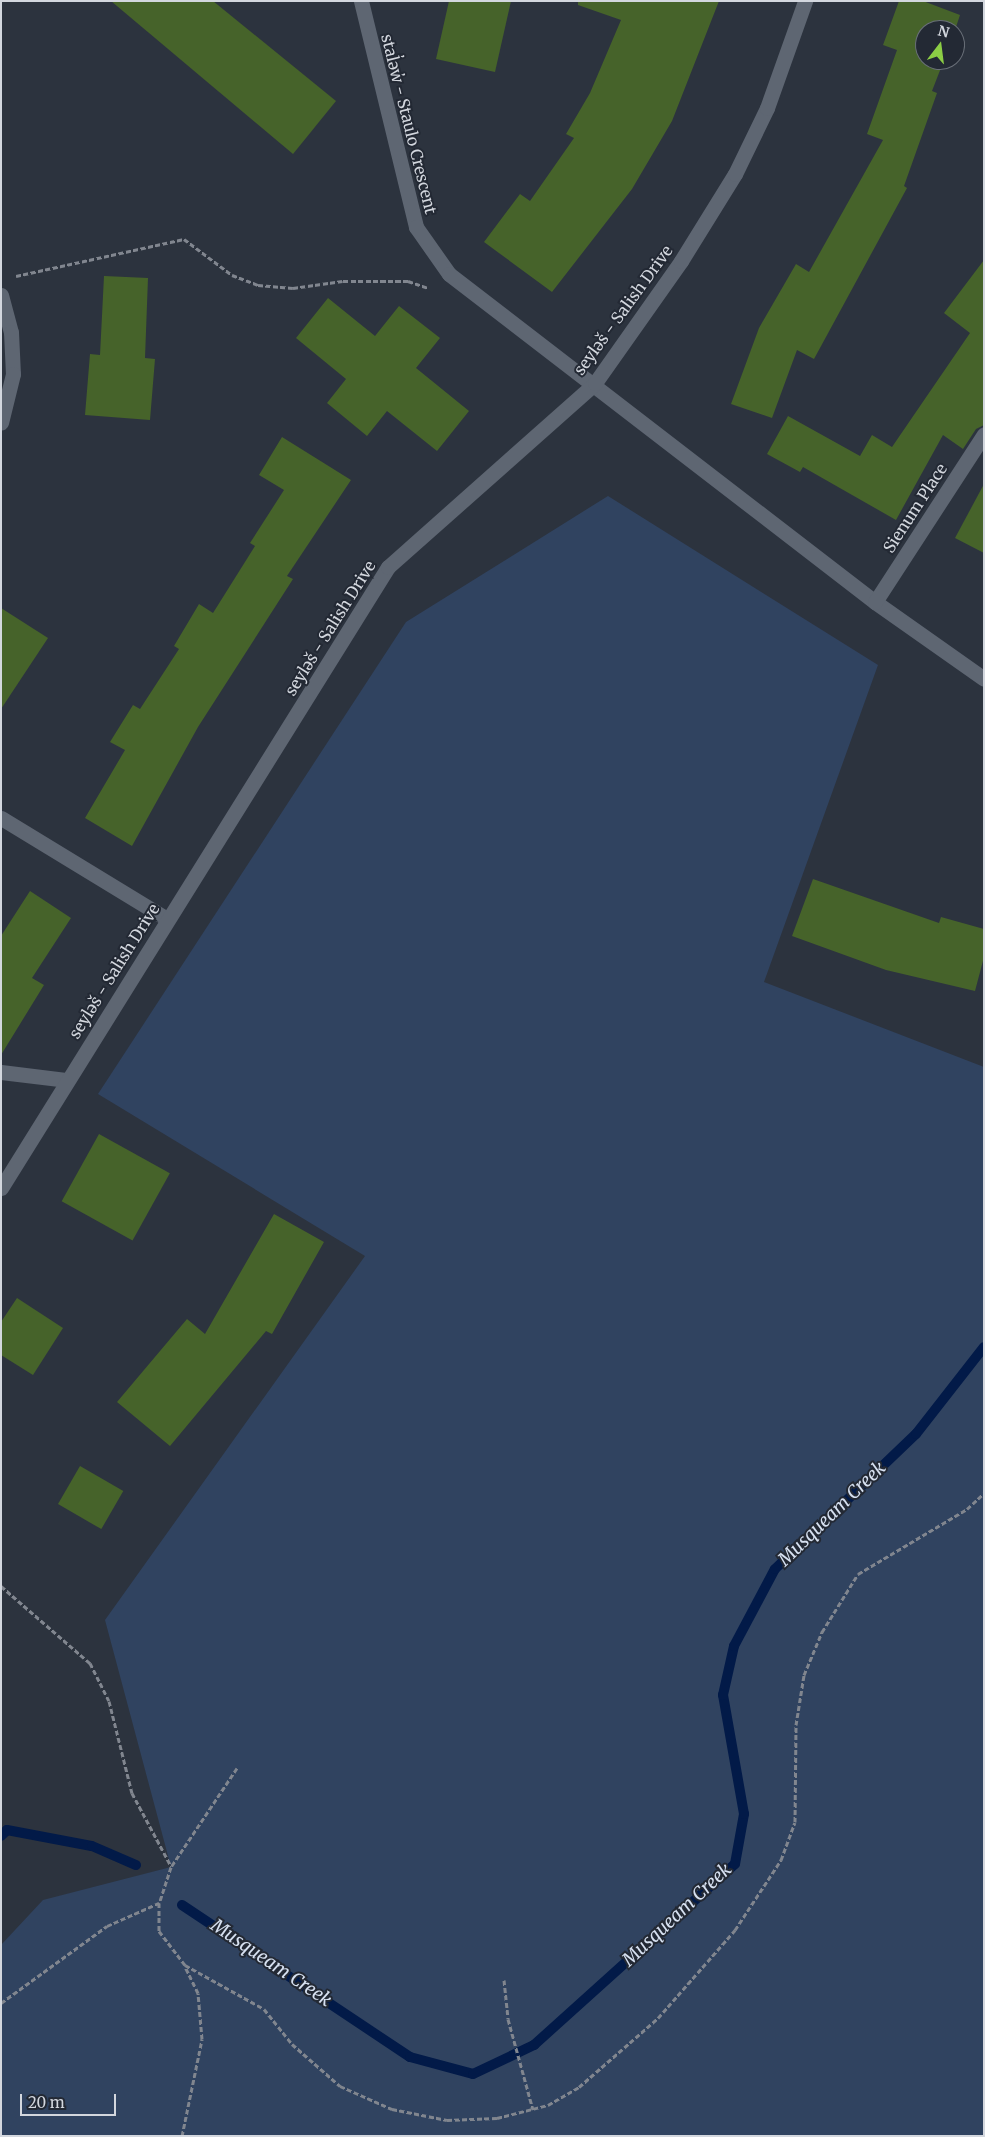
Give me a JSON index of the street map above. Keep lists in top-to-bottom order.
{
  "streets": {
    "street": ["stal̓əw̓ - Staulo Crescent", "seyləš - Salish Drive", "Sienum Place"]
  },
  "crossings": [
    ["stal̓əw̓ - Staulo Crescent", "seyləš - Salish Drive"],
    ["stal̓əw̓ - Staulo Crescent", "Sienum Place"]
  ],
  "water": ["Musqueam Creek"],
  "scale_bar": "20 m",
  "north": "top"
}
